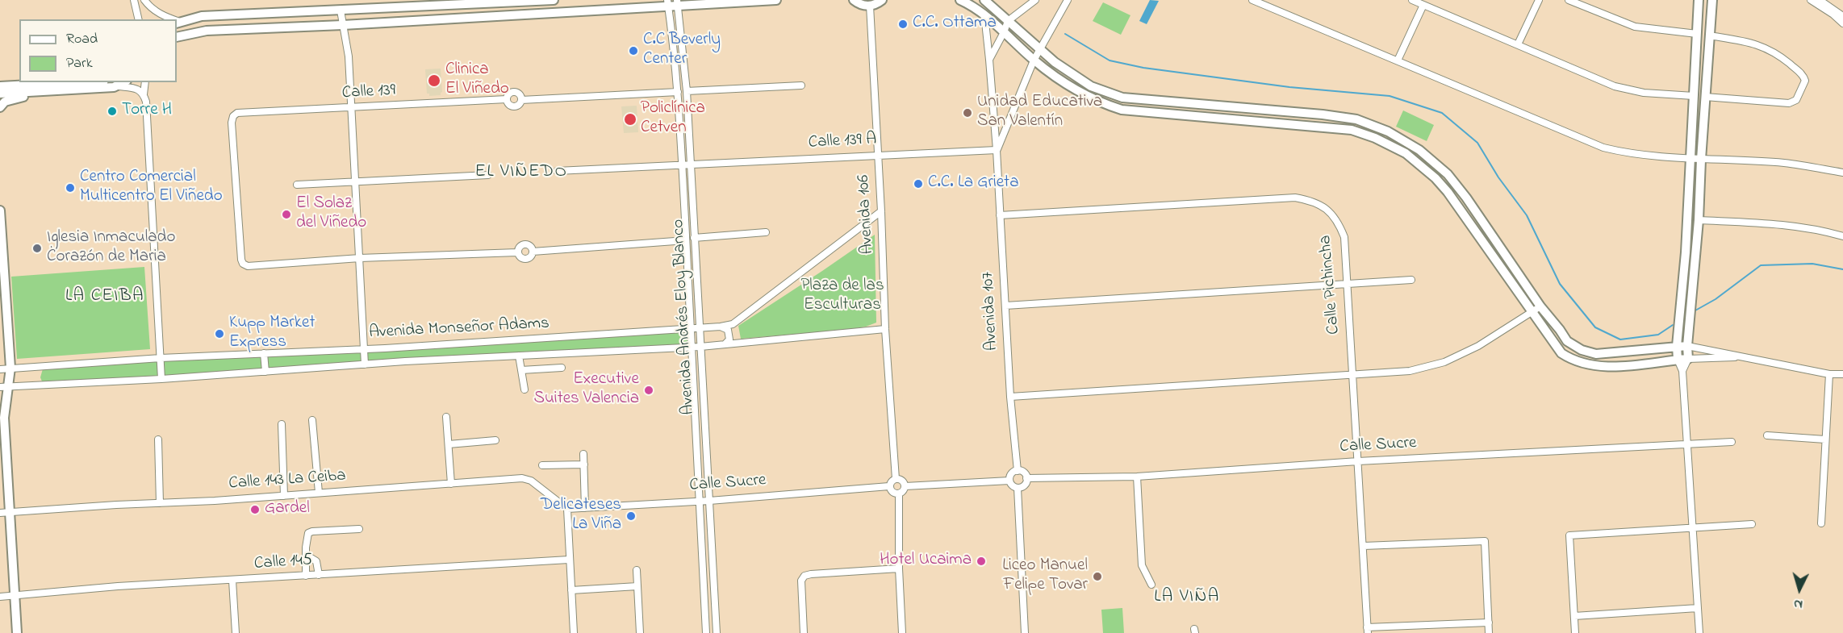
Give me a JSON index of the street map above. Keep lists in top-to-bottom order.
{
  "streets": {
    "street": [
      "Calle 139",
      "Calle 139 A",
      "Avenida 106",
      "Calle Pichincha",
      "Avenida 107",
      "Avenida Andrés Eloy Blanco",
      "Avenida Monseñor Adams",
      "Calle Sucre",
      "Calle 143 La Ceiba",
      "Calle 145"
    ]
  },
  "crossings": [
    ["Calle 139", "Avenida Andrés Eloy Blanco"],
    ["Calle 139 A", "Avenida 106"],
    ["Calle 139 A", "Avenida 107"],
    ["Calle 139 A", "Avenida Andrés Eloy Blanco"],
    ["Avenida 106", "Avenida Monseñor Adams"],
    ["Avenida 106", "Calle Sucre"],
    ["Calle Pichincha", "Avenida 107"],
    ["Calle Pichincha", "Calle Sucre"],
    ["Avenida 107", "Calle Sucre"],
    ["Avenida Andrés Eloy Blanco", "Avenida Monseñor Adams"],
    ["Avenida Andrés Eloy Blanco", "Calle Sucre"],
    ["Calle Sucre", "Calle 143 La Ceiba"]
  ],
  "districts": ["EL VIÑEDO", "LA CEIBA", "LA VIÑA"],
  "parks": ["Plaza de las Esculturas"],
  "places": [
    "C.C. Ottama",
    "C.C Beverly Center",
    "Clinica El Viñedo",
    "Torre H",
    "Unidad Educativa San Valentín",
    "Policlínica Cetven",
    "C.C. La Grieta",
    "Centro Comercial Multicentro El Viñedo",
    "El Solaz del Viñedo",
    "Iglesia Inmaculado Corazón de Maria",
    "Kupp Market Express",
    "Executive Suites Valencia",
    "Gardel",
    "Delicateses La Viña",
    "Hotel Ucaima",
    "Liceo Manuel Felipe Tovar"
  ],
  "legend": ["Road", "Park"],
  "north": "bottom"
}
